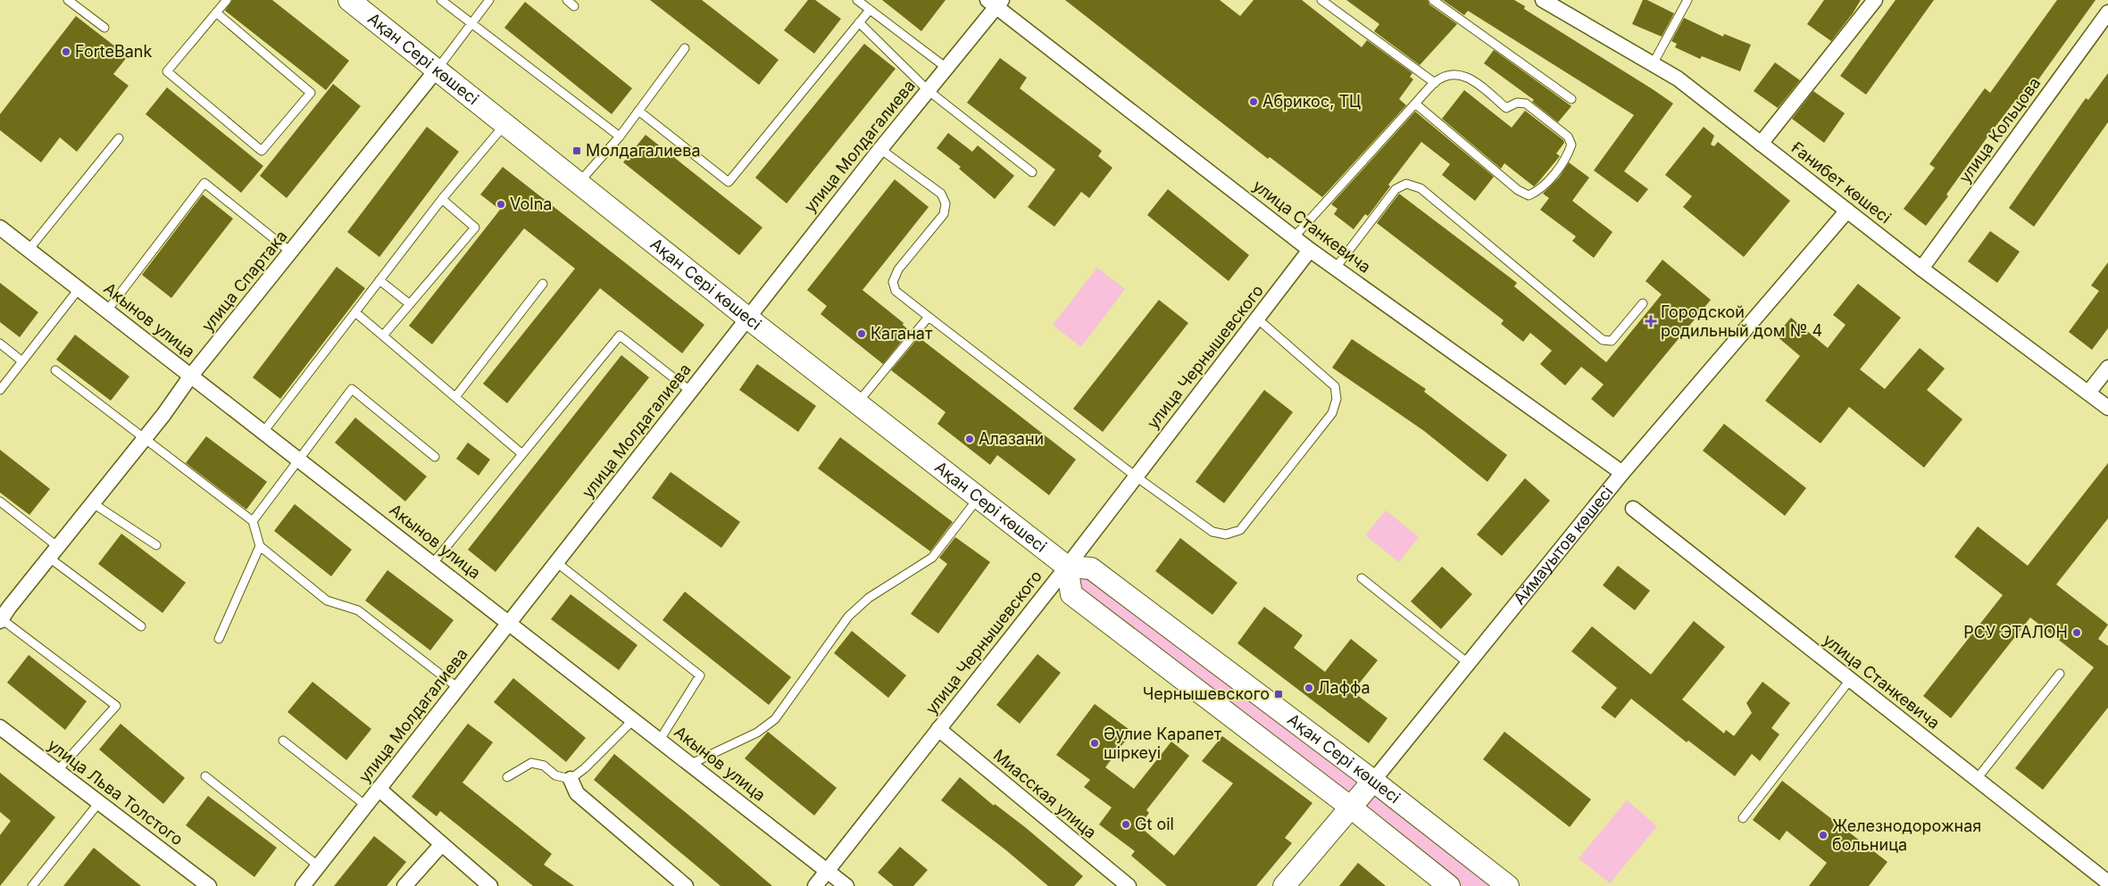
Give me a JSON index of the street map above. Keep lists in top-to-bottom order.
{
  "streets": {
    "street": [
      "Ақан Сері көшесі",
      "улица Кольцова",
      "улица Молдагалиева",
      "Ғанибет көшесі",
      "улица Станкевича",
      "улица Спартака",
      "Акынов улица",
      "улица Чернышевского",
      "Аймауытов көшесі",
      "улица Льва Толстого",
      "Миасская улица"
    ]
  },
  "crossings": [
    ["Ақан Сері көшесі", "улица Молдагалиева"],
    ["Ақан Сері көшесі", "улица Спартака"],
    ["Ақан Сері көшесі", "улица Чернышевского"],
    ["Ақан Сері көшесі", "Аймауытов көшесі"],
    ["улица Кольцова", "Ғанибет көшесі"],
    ["улица Молдагалиева", "улица Станкевича"],
    ["улица Молдагалиева", "Акынов улица"],
    ["Ғанибет көшесі", "Аймауытов көшесі"],
    ["улица Станкевича", "улица Чернышевского"],
    ["улица Станкевича", "Аймауытов көшесі"],
    ["улица Спартака", "Акынов улица"],
    ["Акынов улица", "улица Чернышевского"],
    ["улица Чернышевского", "Миасская улица"]
  ],
  "places": {
    "other": [
      "ForteBank",
      "Абрикос, ТЦ",
      "Volna",
      "Каганат",
      "Алазани",
      "РСУ ЭТАЛОН",
      "Лаффа",
      "Әулие Карапет шіркеуі",
      "Gt oil",
      "Железнодорожная больница"
    ],
    "transit": ["Молдагалиева", "Чернышевского"],
    "health": ["Городской родильный дом № 4"]
  }
}
